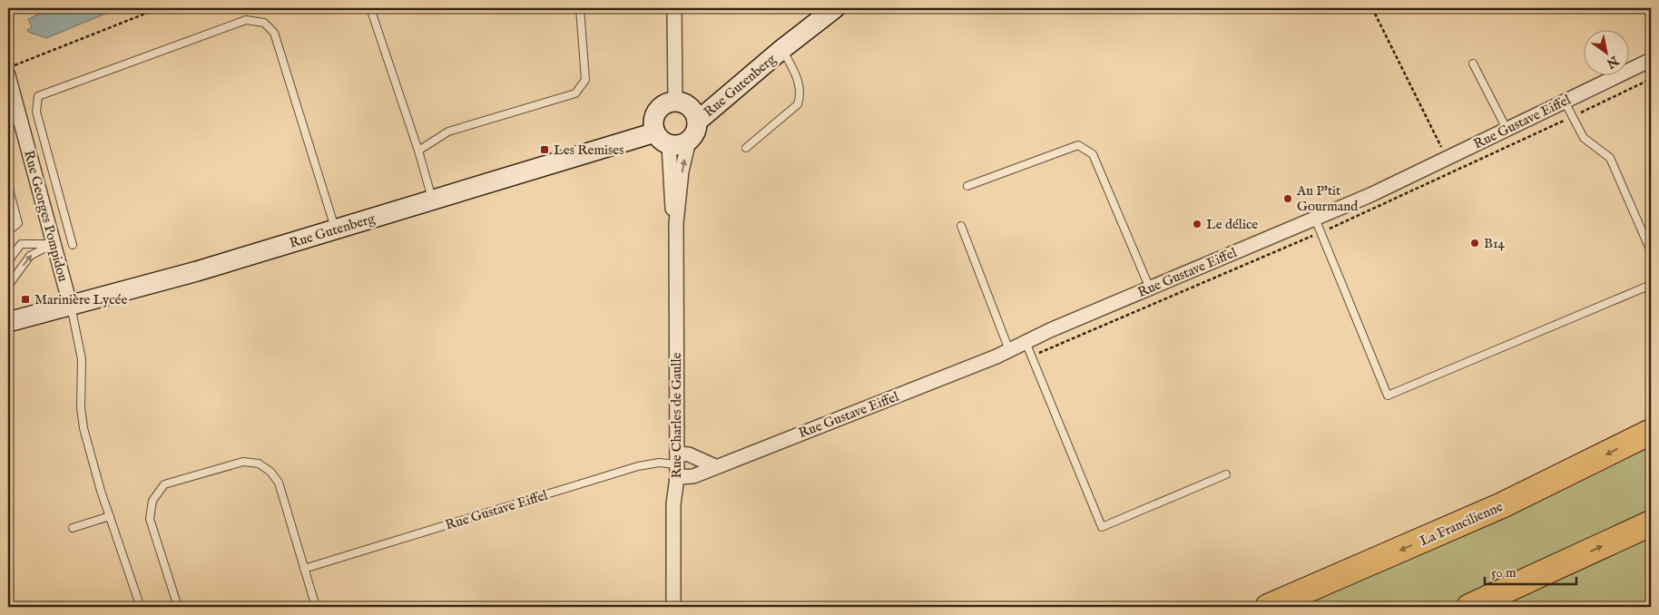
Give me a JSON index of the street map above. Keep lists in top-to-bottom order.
{
  "streets": {
    "highway": ["La Francilienne"],
    "street": [
      "Rue Gutenberg",
      "Rue Gustave Eiffel",
      "Rue Georges Pompidou",
      "Rue Charles de Gaulle"
    ]
  },
  "crossings": [
    ["Rue Gutenberg", "Rue Georges Pompidou"],
    ["Rue Gutenberg", "Rue Charles de Gaulle"],
    ["Rue Gustave Eiffel", "Rue Charles de Gaulle"]
  ],
  "places": {
    "transit": ["Les Remises", "Marinière Lycée"],
    "other": ["Au P'tit Gourmand", "Le délice", "B14"]
  },
  "scale_bar": "50 m",
  "north": "bottom right"
}
